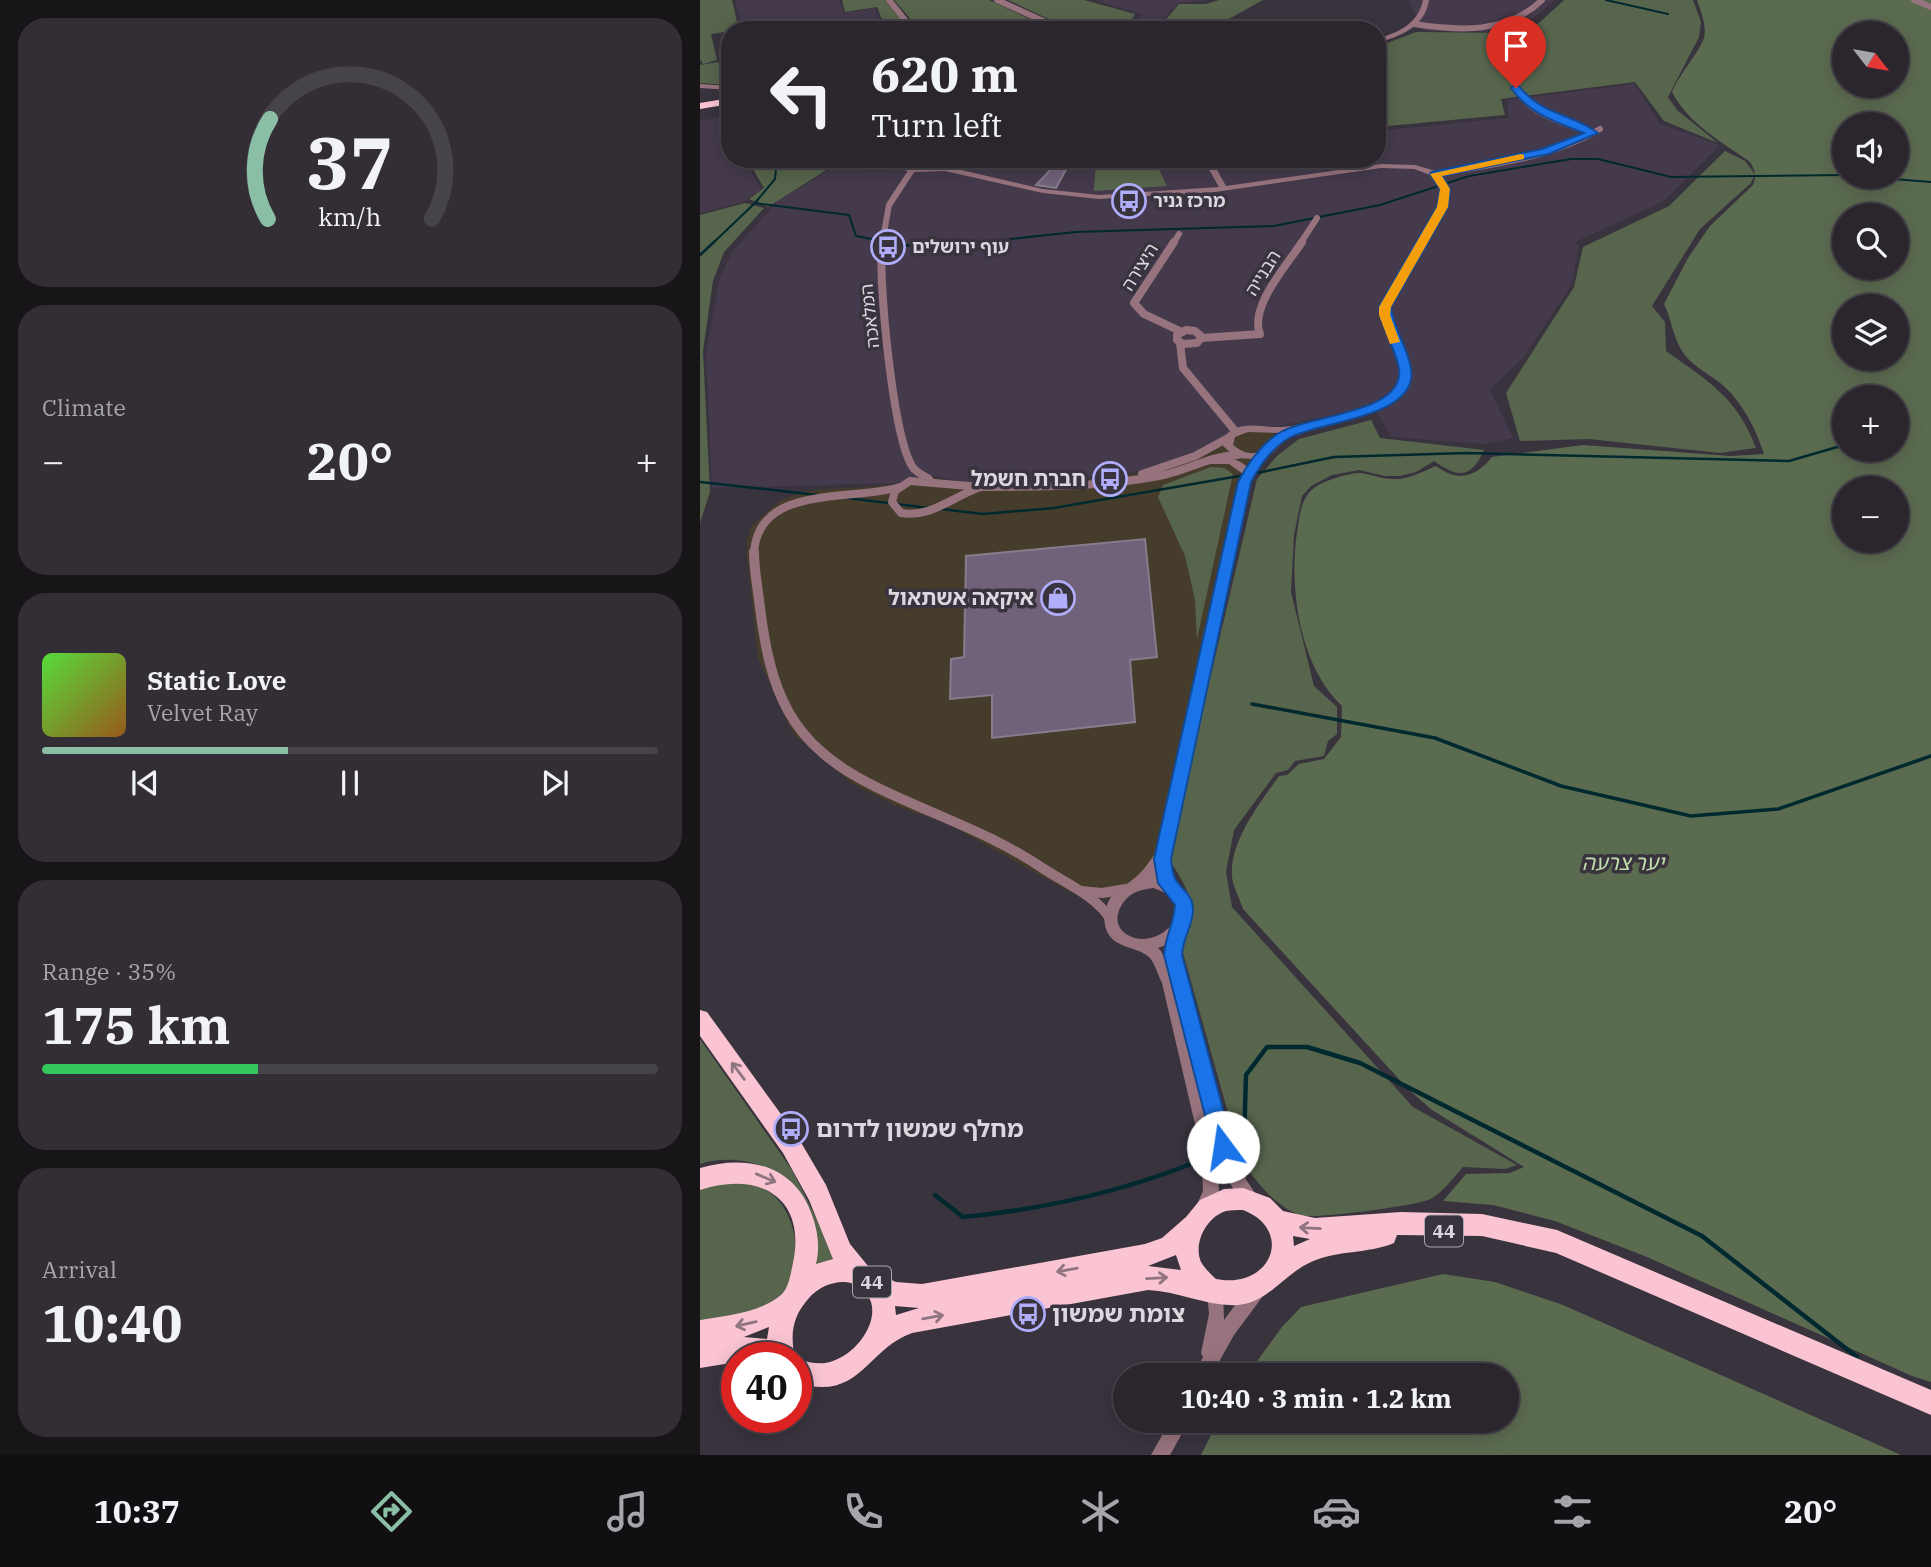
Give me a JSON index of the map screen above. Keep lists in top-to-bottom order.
{
  "streets": {
    "highway": ["44"],
    "street": ["היצירה", "הבנייה", "המלאכה"]
  },
  "parks": ["יער צרעה"],
  "places": {
    "bus stop": [
      "מרכז גניר",
      "עוף ירושלים",
      "חברת חשמל",
      "מחלף שמשון לדרום",
      "צומת שמשון"
    ],
    "shop": ["איקאה אשתאול"]
  },
  "north": "bottom right",
  "page": {
    "map_buttons": ["+", "−"],
    "turn": ["620 m", "Turn left"],
    "tile": [
      "Climate",
      ["Range · 35%", "175 km"],
      ["Arrival", "10:40"]
    ],
    "heat": ["−", "20°", "+"],
    "song": ["Static Love", "Velvet Ray"],
    "limit": "40",
    "trip": "10:40 · 3 min · 1.2 km",
    "tabs": ["10:37", "20°"],
    "gauge": ["37", "km/h"]
  }
}
